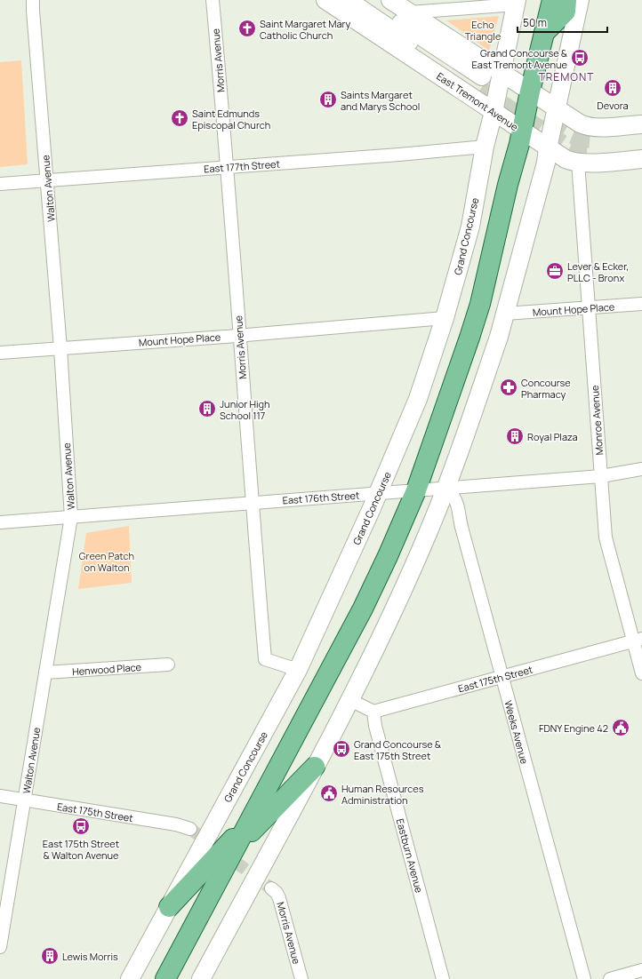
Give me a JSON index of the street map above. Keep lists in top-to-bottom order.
{
  "streets": {
    "street": [
      "Morris Avenue",
      "East Tremont Avenue",
      "East 177th Street",
      "Walton Avenue",
      "Grand Concourse",
      "Mount Hope Place",
      "Monroe Avenue",
      "East 176th Street",
      "Henwood Place",
      "East 175th Street",
      "Weeks Avenue",
      "Eastburn Avenue"
    ]
  },
  "crossings": [
    ["Morris Avenue", "East 177th Street"],
    ["Morris Avenue", "Grand Concourse"],
    ["Morris Avenue", "Mount Hope Place"],
    ["Morris Avenue", "East 176th Street"],
    ["East Tremont Avenue", "Grand Concourse"],
    ["East Tremont Avenue", "Monroe Avenue"],
    ["East 177th Street", "Walton Avenue"],
    ["East 177th Street", "Grand Concourse"],
    ["Walton Avenue", "Mount Hope Place"],
    ["Walton Avenue", "East 176th Street"],
    ["Walton Avenue", "Henwood Place"],
    ["Walton Avenue", "East 175th Street"],
    ["Grand Concourse", "Mount Hope Place"],
    ["Grand Concourse", "East 176th Street"],
    ["Mount Hope Place", "Monroe Avenue"],
    ["Monroe Avenue", "East 176th Street"],
    ["Monroe Avenue", "East 175th Street"],
    ["East 176th Street", "Weeks Avenue"],
    ["East 175th Street", "Weeks Avenue"],
    ["East 175th Street", "Eastburn Avenue"]
  ],
  "districts": ["TREMONT"],
  "parks": ["Echo Triangle", "Green Patch on Walton"],
  "places": {
    "church": ["Saint Margaret Mary Catholic Church", "Saint Edmunds Episcopal Church"],
    "bus stop": ["Grand Concourse & East Tremont Avenue", "Grand Concourse & East 175th Street", "East 175th Street & Walton Avenue"],
    "building": [
      "Devora",
      "Saints Margaret and Marys School",
      "Junior High School 117",
      "Royal Plaza",
      "Lewis Morris"
    ],
    "office": ["Lever & Ecker, PLLC - Bronx"],
    "pharmacy": ["Concourse Pharmacy"],
    "public building": ["FDNY Engine 42", "Human Resources Administration"]
  },
  "scale_bar": "50 m"
}
